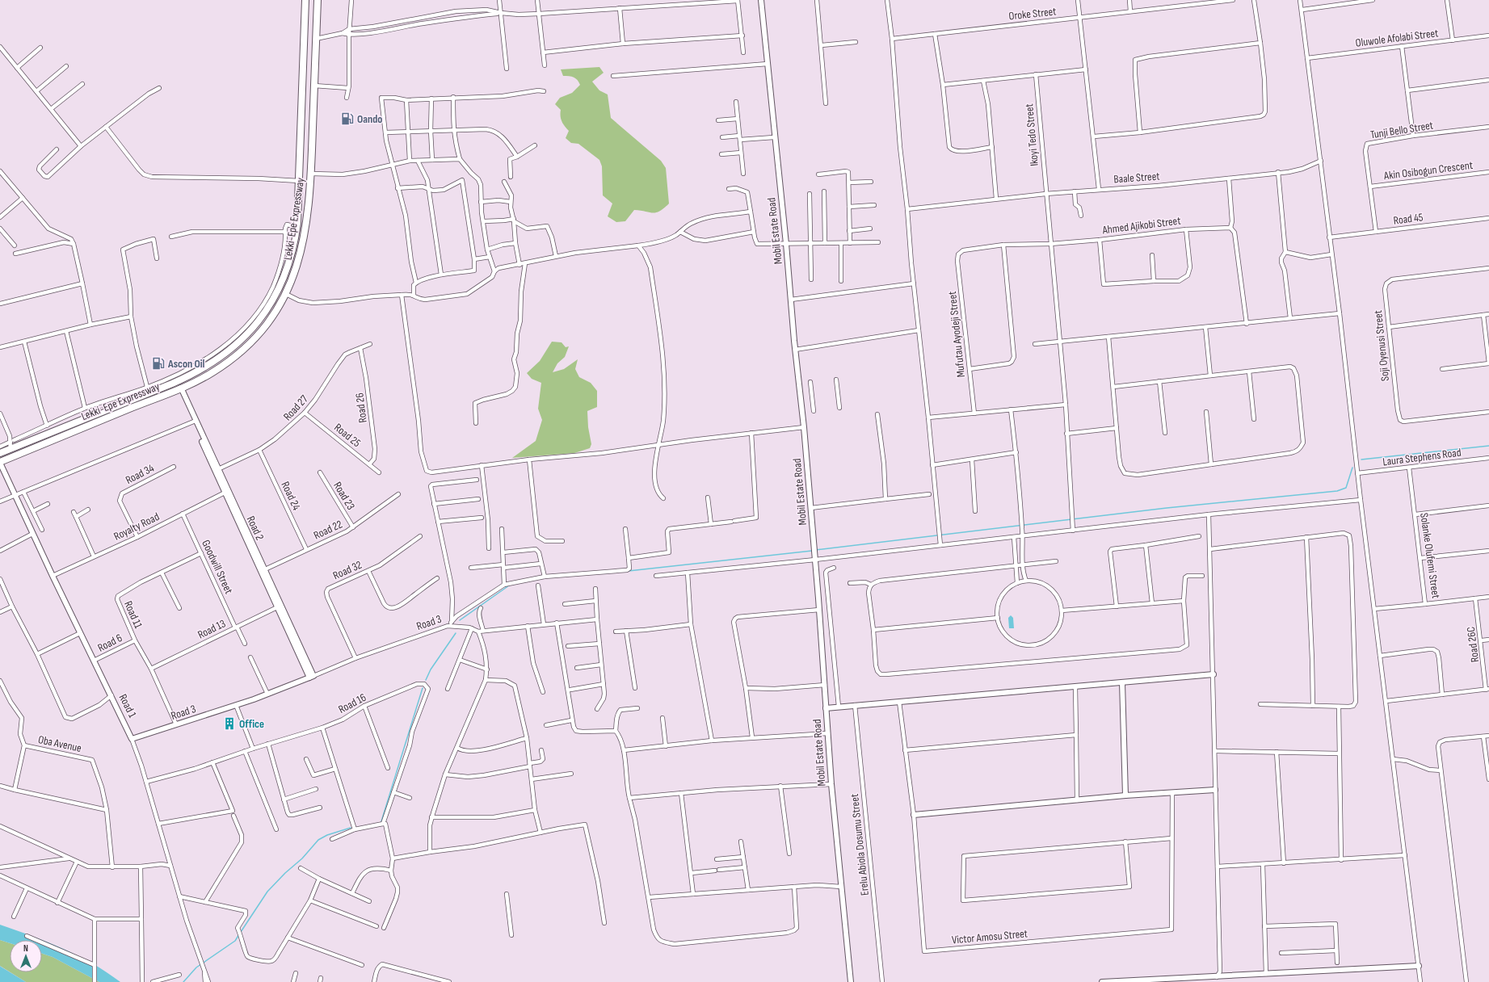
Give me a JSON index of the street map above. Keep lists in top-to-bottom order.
{
  "streets": {
    "highway": ["Lekki-Epe Expressway"],
    "street": [
      "Oroke Street",
      "Oluwole Afolabi Street",
      "Tunji Bello Street",
      "Ikoyi Tedo Street",
      "Akin Osibogun Crescent",
      "Baale Street",
      "Road 45",
      "Ahmed Ajikobi Street",
      "Mobil Estate Road",
      "Mufutau Ayodeji Street",
      "Soji Oyenusi Street",
      "Road 27",
      "Road 26",
      "Road 25",
      "Laura Stephens Road",
      "Road 34",
      "Road 24",
      "Road 23",
      "Royalty Road",
      "Road 2",
      "Road 22",
      "Solanke Olufemi Street",
      "Goodwill Street",
      "Road 32",
      "Road 11",
      "Road 3",
      "Road 13",
      "Road 6",
      "Road 26C",
      "Road 16",
      "Road 1",
      "Oba Avenue",
      "Erelu Abiola Dosumu Street",
      "Victor Amosu Street"
    ]
  },
  "crossings": [
    ["Tunji Bello Street", "Akin Osibogun Crescent"],
    ["Tunji Bello Street", "Road 45"],
    ["Ikoyi Tedo Street", "Baale Street"],
    ["Ikoyi Tedo Street", "Ahmed Ajikobi Street"],
    ["Lekki-Epe Expressway", "Road 2"],
    ["Lekki-Epe Expressway", "Road 1"],
    ["Ahmed Ajikobi Street", "Mufutau Ayodeji Street"],
    ["Road 27", "Road 26"],
    ["Road 27", "Road 25"],
    ["Road 27", "Road 24"],
    ["Road 27", "Road 2"],
    ["Road 26", "Road 25"],
    ["Laura Stephens Road", "Solanke Olufemi Street"],
    ["Road 34", "Royalty Road"],
    ["Road 24", "Road 22"],
    ["Road 23", "Road 22"],
    ["Royalty Road", "Road 2"],
    ["Royalty Road", "Goodwill Street"],
    ["Royalty Road", "Road 1"],
    ["Road 2", "Road 22"],
    ["Road 2", "Road 3"],
    ["Road 2", "Road 13"],
    ["Solanke Olufemi Street", "Road 26C"],
    ["Goodwill Street", "Road 11"],
    ["Goodwill Street", "Road 13"],
    ["Road 32", "Road 3"],
    ["Road 11", "Road 3"],
    ["Road 11", "Road 13"],
    ["Road 11", "Road 6"],
    ["Road 3", "Road 1"],
    ["Road 6", "Road 1"],
    ["Road 16", "Road 1"]
  ],
  "places": {
    "fuel station": ["Oando", "Ascon Oil"],
    "building": ["Office"]
  },
  "north": "top"
}
